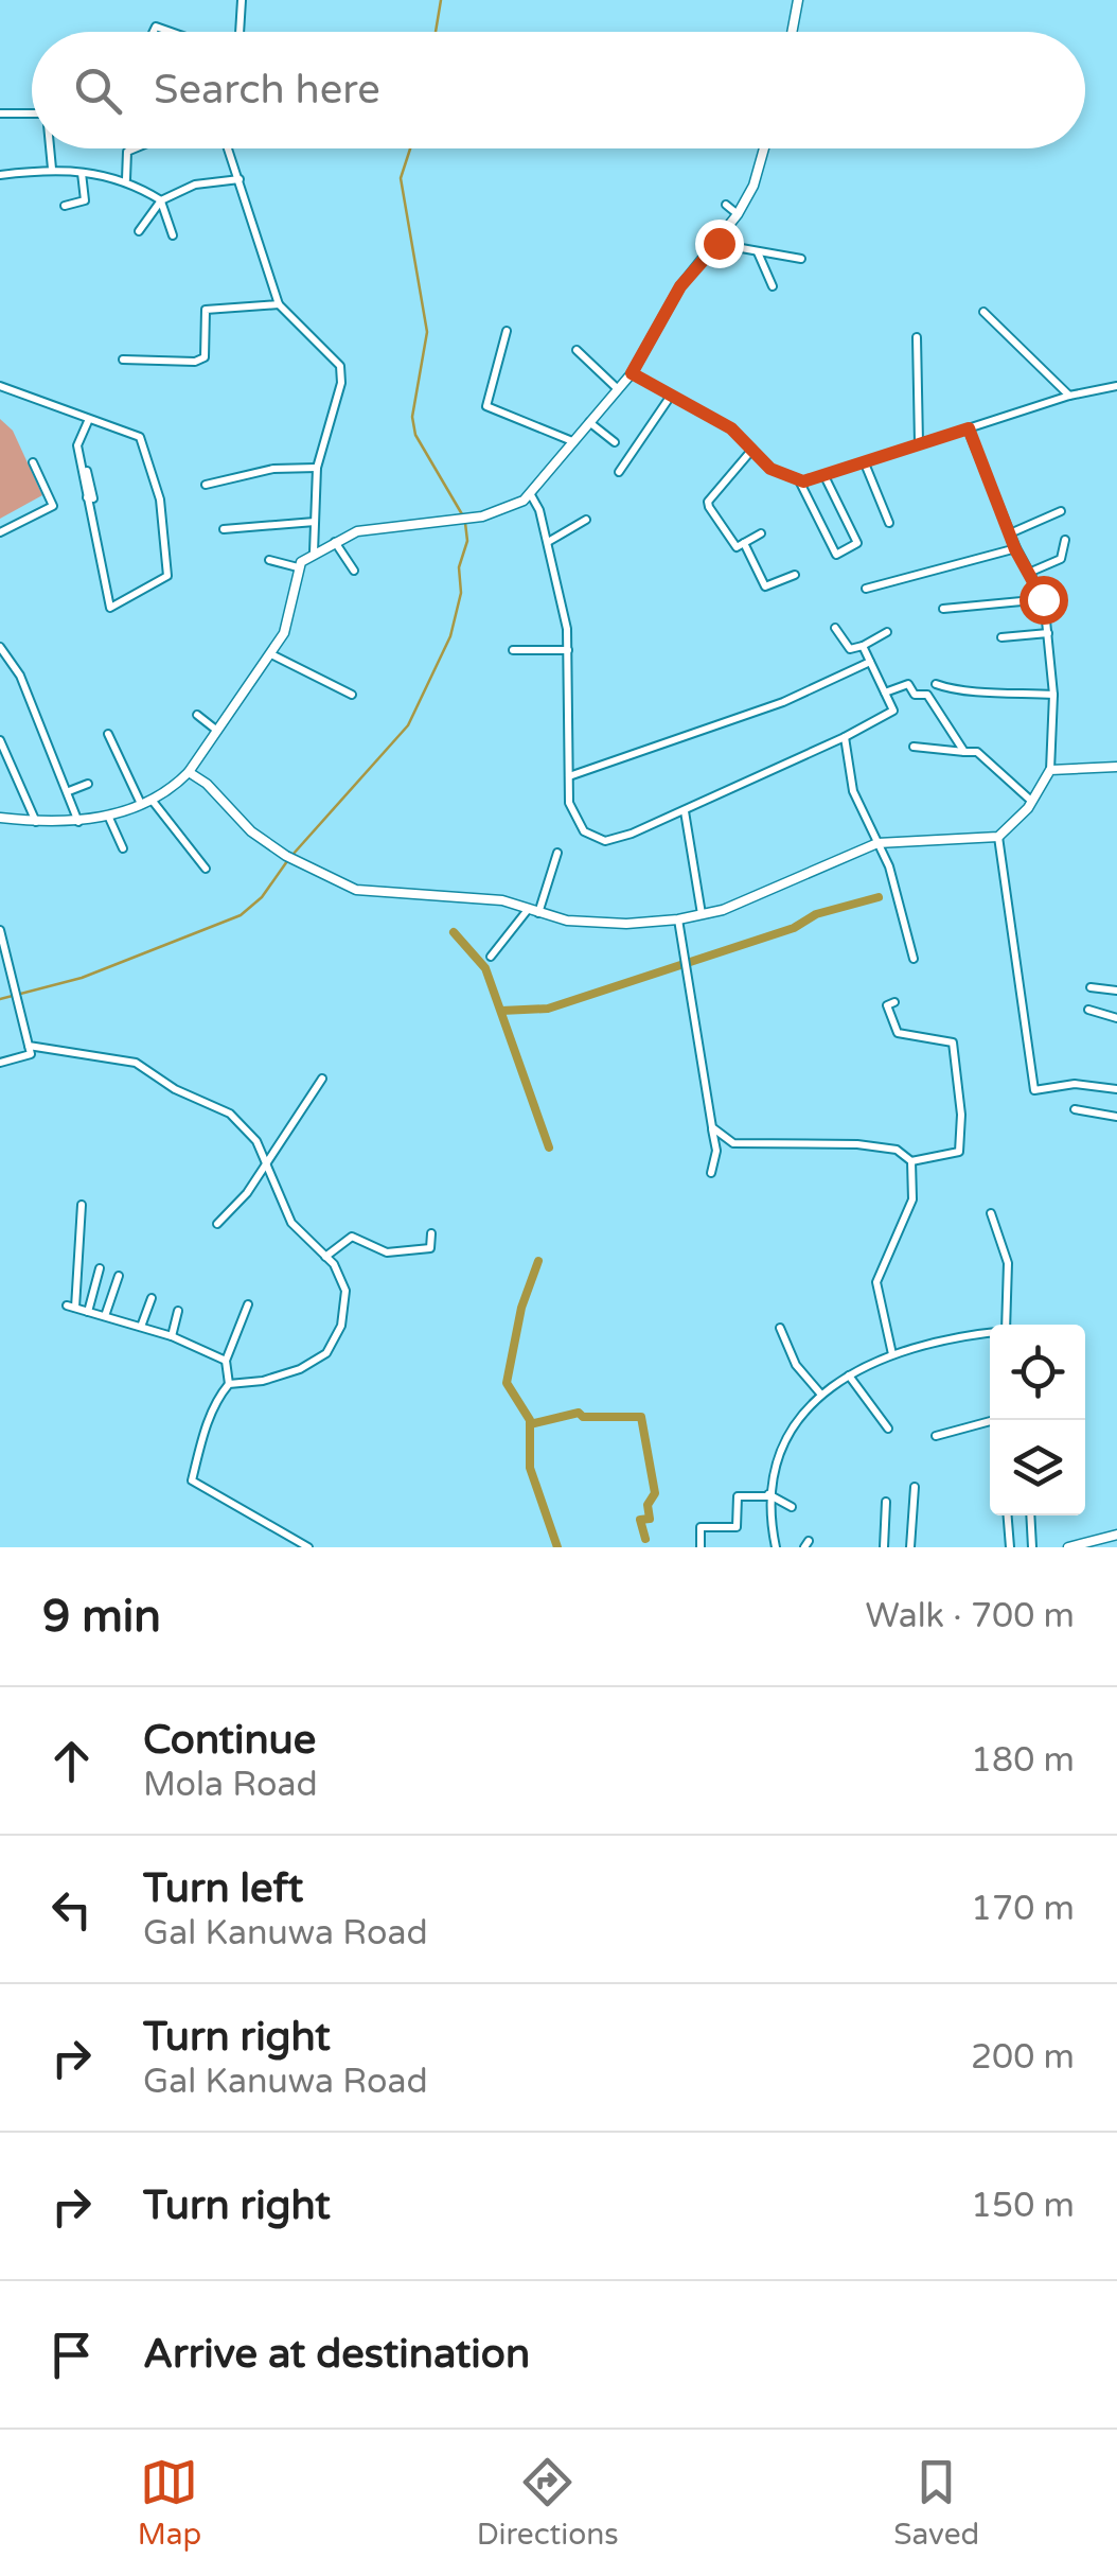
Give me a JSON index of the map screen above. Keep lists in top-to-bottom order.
{
  "page": {
    "search": "Search here",
    "heading": ["9 min", "Walk · 700 m"],
    "list": [
      ["Continue", "Mola Road", "180 m"],
      ["Turn left", "Gal Kanuwa Road", "170 m"],
      ["Turn right", "Gal Kanuwa Road", "200 m"],
      ["Turn right", "150 m"],
      "Arrive at destination"
    ],
    "nav": ["Map", "Directions", "Saved"]
  }
}
